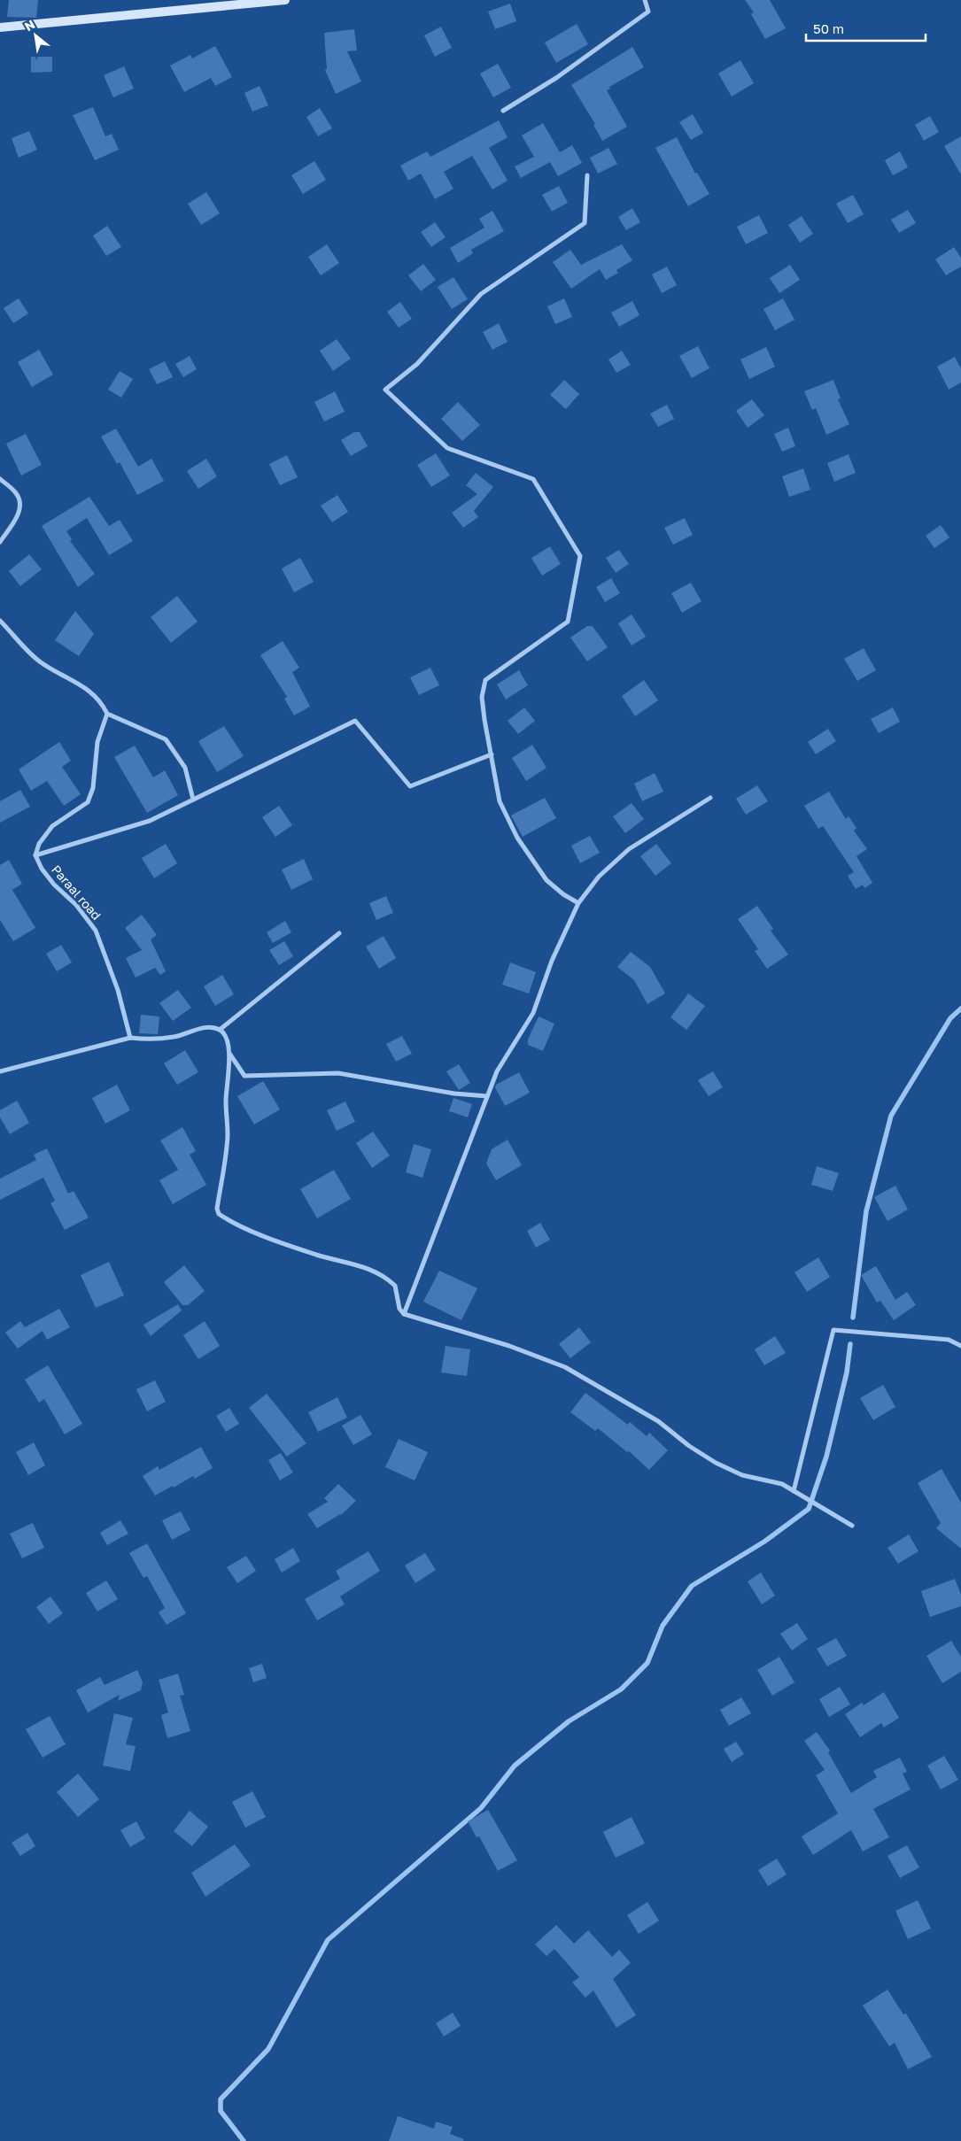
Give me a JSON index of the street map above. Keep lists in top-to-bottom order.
{
  "streets": {
    "street": ["Paraal road"]
  },
  "scale_bar": "50 m",
  "north": "top left"
}
